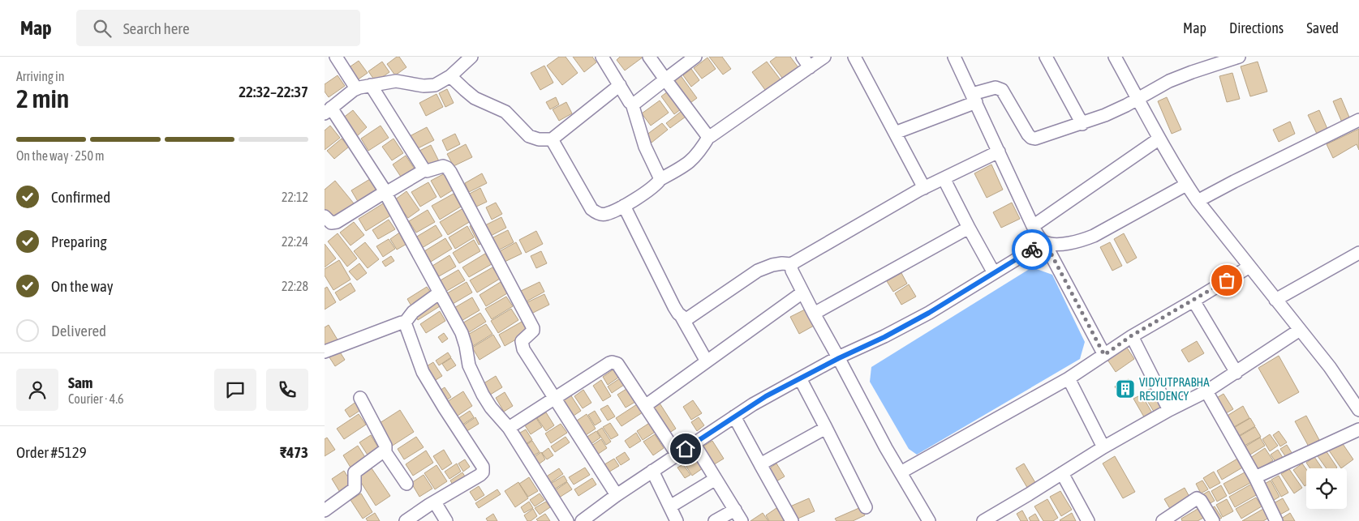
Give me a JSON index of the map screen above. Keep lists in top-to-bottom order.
{
  "places": {
    "building": ["VIDYUTPRABHA RESIDENCY"]
  },
  "page": {
    "header": "Map",
    "search": "Search here",
    "nav": ["Map", "Directions", "Saved"],
    "heading": ["2 min", "Arriving in", "22:32–22:37"],
    "panel": [
      "Sam",
      "Courier · 4.6",
      "Order #5129",
      "₹473"
    ],
    "bar": "On the way · 250 m",
    "list": [
      ["Confirmed", "22:12"],
      ["Preparing", "22:24"],
      ["On the way", "22:28"],
      "Delivered"
    ]
  }
}
